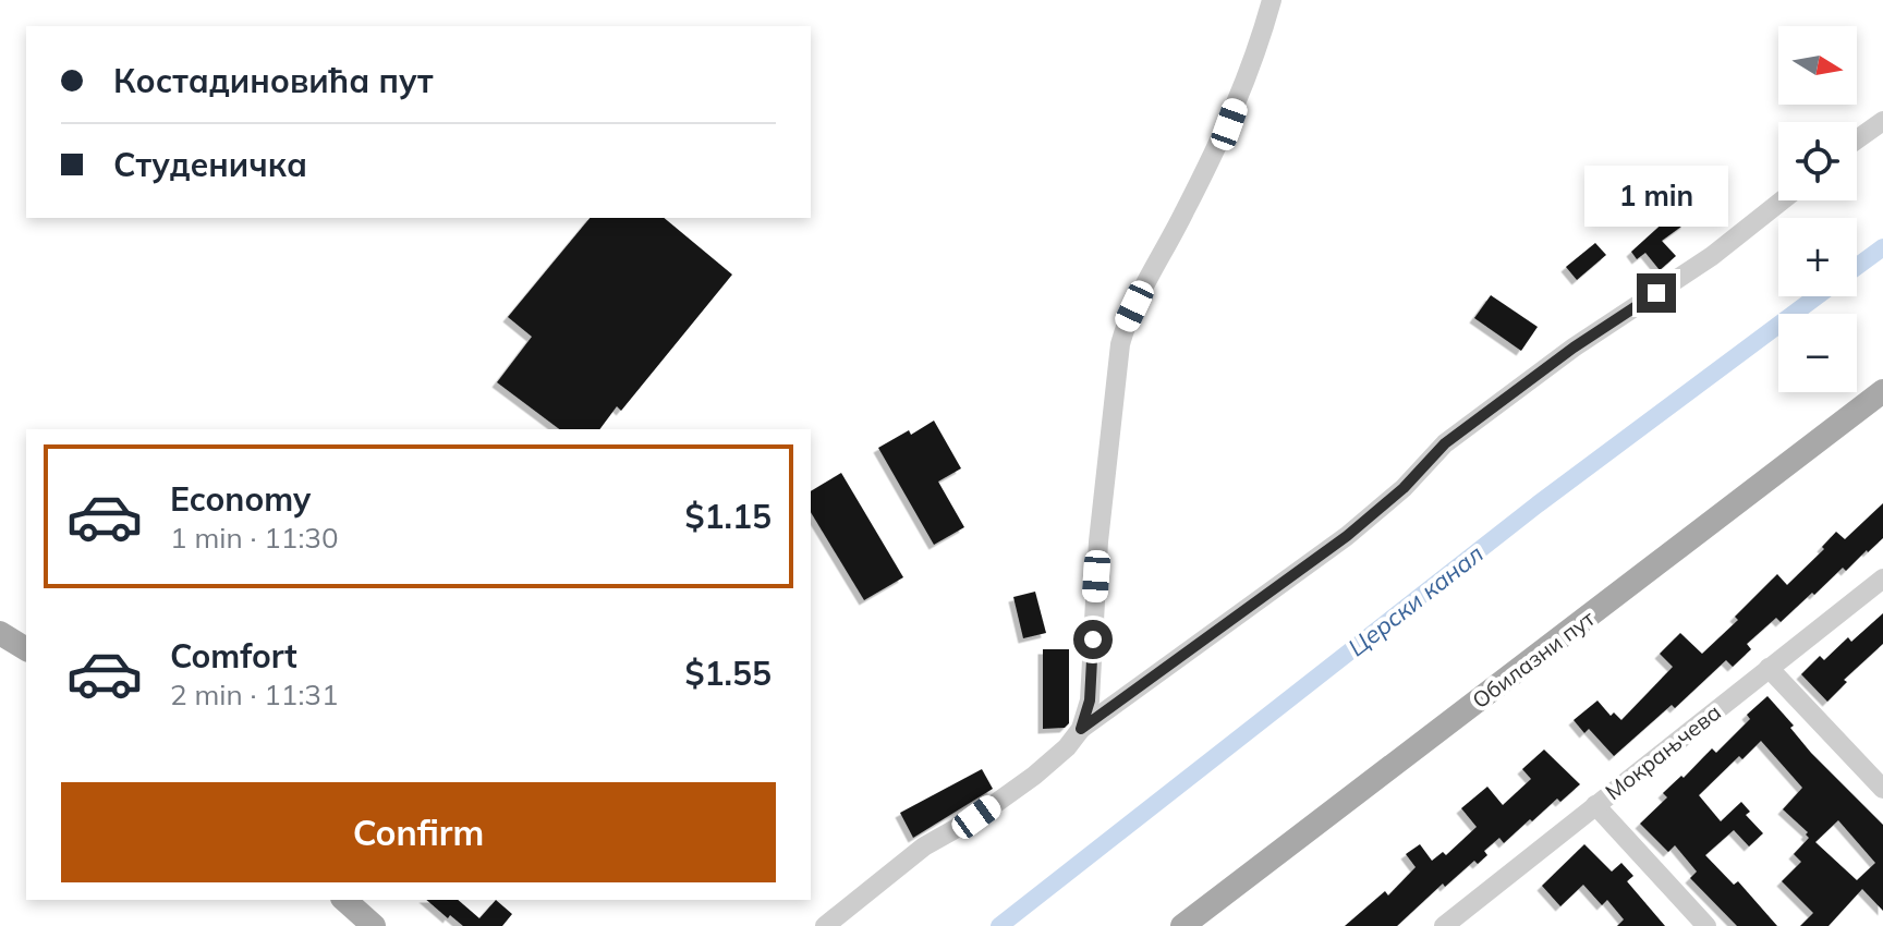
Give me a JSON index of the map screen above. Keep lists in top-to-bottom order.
{
  "streets": {
    "main road": ["Обилазни пут"],
    "street": ["Мокрањчева"]
  },
  "water": ["Церски канал"],
  "north": "right",
  "page": {
    "map_buttons": ["+", "−"],
    "banner": ["Костадиновића пут", "Студеничка"],
    "bubble": "1 min",
    "list": [
      {
        "name": "Economy",
        "note": "1 min · 11:30",
        "value": "$1.15"
      },
      {
        "name": "Comfort",
        "note": "2 min · 11:31",
        "value": "$1.55"
      }
    ],
    "buttons": "Confirm"
  }
}
